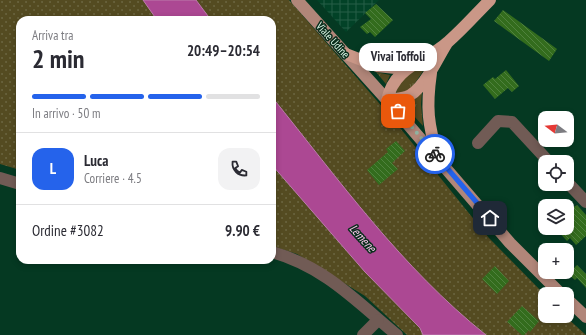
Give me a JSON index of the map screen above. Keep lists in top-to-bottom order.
{
  "streets": {
    "main road": ["Viale Udine"]
  },
  "water": ["Lemene"],
  "places": ["Vivai Toffoli"],
  "north": "left",
  "page": {
    "heading": ["2 min", "Arriva tra", "20:49–20:54"],
    "panel": [
      "Luca",
      "Corriere · 4.5",
      "Ordine #3082",
      "9.90 €"
    ],
    "bubble": "Vivai Toffoli",
    "bar": "In arrivo · 50 m",
    "map_buttons": ["+", "−"],
    "round": "L"
  }
}
